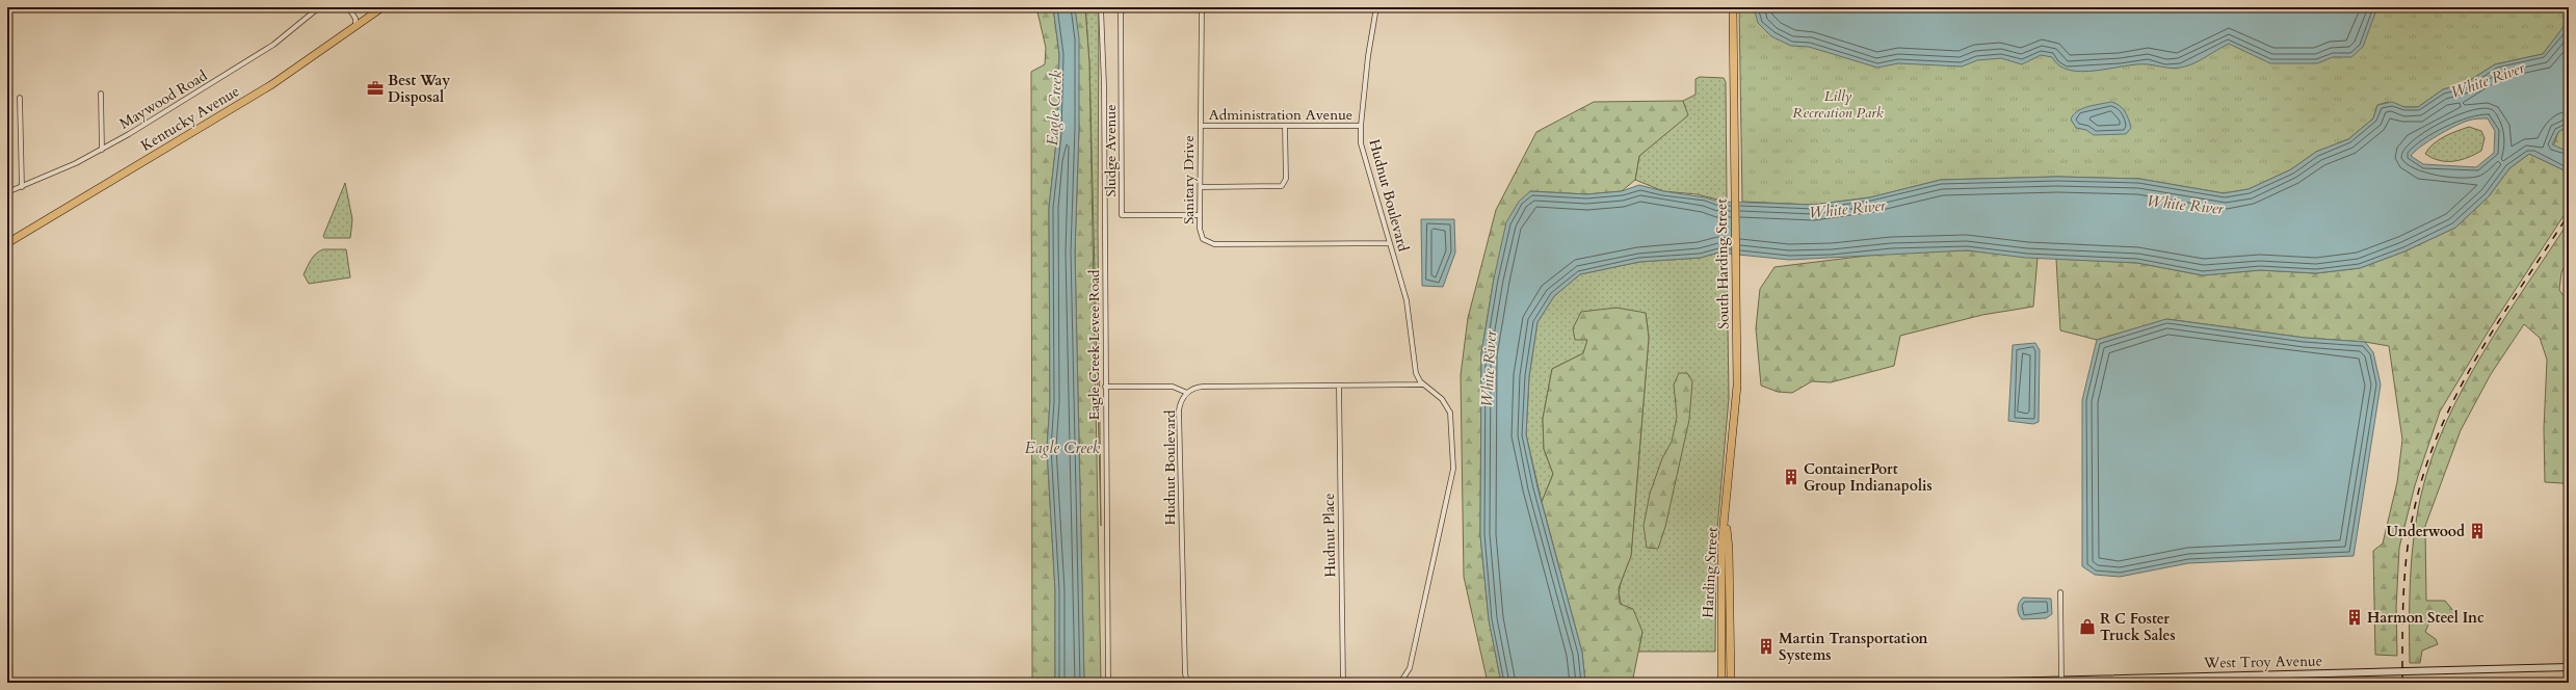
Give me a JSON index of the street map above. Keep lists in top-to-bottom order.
{
  "streets": {
    "main road": [
      "Kentucky Avenue",
      "South Harding Street",
      "Harding Street",
      "West Troy Avenue"
    ],
    "street": [
      "Maywood Road",
      "Administration Avenue",
      "Sludge Avenue",
      "Sanitary Drive",
      "Hudnut Boulevard",
      "Eagle Creek Levee Road",
      "Hudnut Place"
    ]
  },
  "crossings": [
    ["Administration Avenue", "Sanitary Drive"],
    ["Administration Avenue", "Hudnut Boulevard"],
    ["Sludge Avenue", "Sanitary Drive"],
    ["Sanitary Drive", "Hudnut Boulevard"],
    ["Hudnut Boulevard", "Hudnut Place"],
    ["South Harding Street", "Harding Street"]
  ],
  "water": ["White River", "Eagle Creek"],
  "parks": ["Lilly Recreation Park"],
  "places": {
    "office": ["Best Way Disposal"],
    "building": [
      "ContainerPort Group Indianapolis",
      "Underwood",
      "Harmon Steel Inc",
      "Martin Transportation Systems"
    ],
    "shop": ["R C Foster Truck Sales"]
  }
}
